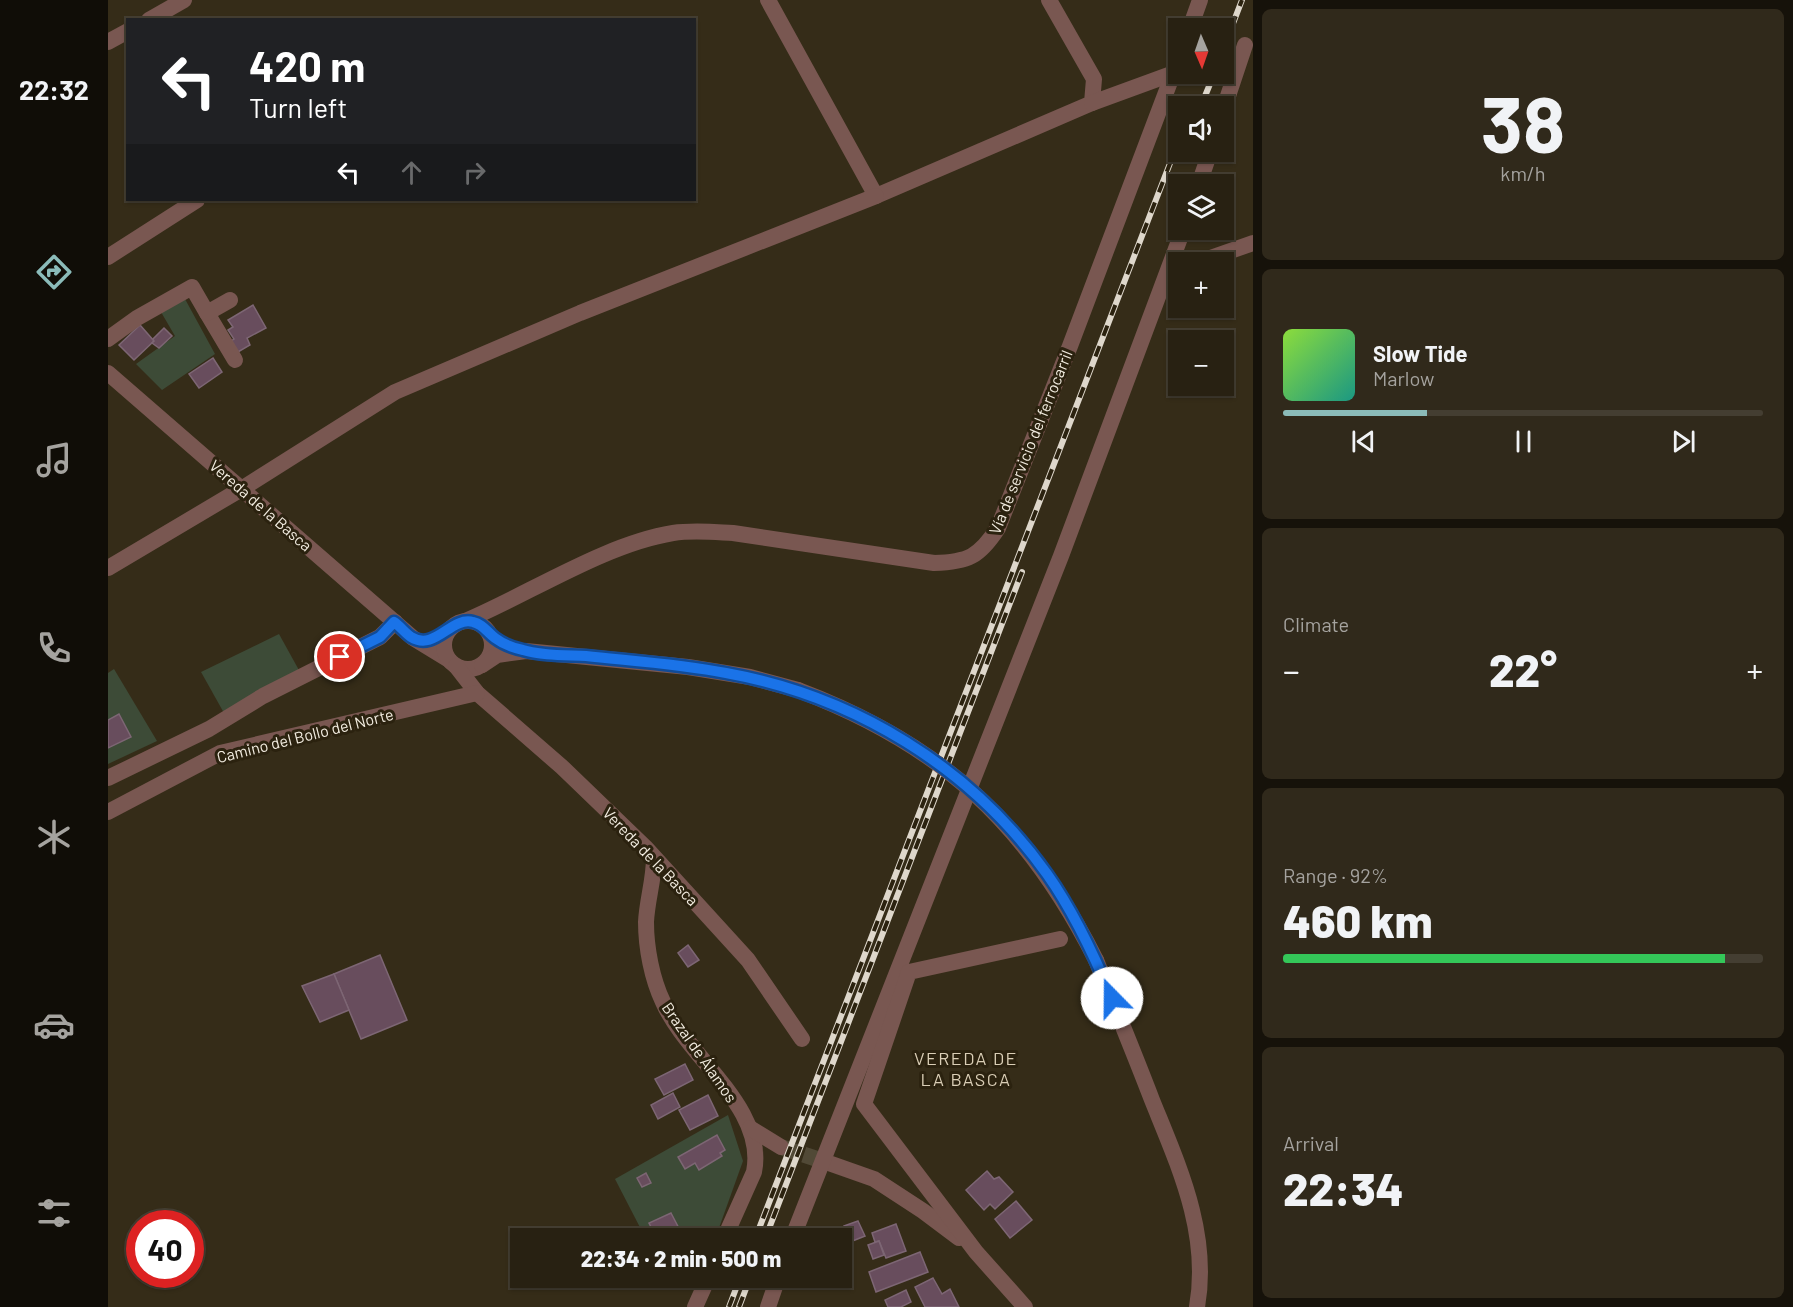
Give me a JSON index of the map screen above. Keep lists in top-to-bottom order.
{
  "streets": {
    "street": [
      "Vía de servicio del ferrocarril",
      "Vereda de la Basca",
      "Camino del Bollo del Norte",
      "Brazal de Álamos"
    ]
  },
  "crossings": [
    ["Vía de servicio del ferrocarril", "Vereda de la Basca"],
    ["Vereda de la Basca", "Camino del Bollo del Norte"],
    ["Vereda de la Basca", "Brazal de Álamos"]
  ],
  "districts": ["VEREDA DE LA BASCA"],
  "north": "bottom",
  "page": {
    "tabs": "22:32",
    "tile": [
      ["38", "km/h"],
      "Climate",
      ["Range · 92%", "460 km"],
      ["Arrival", "22:34"]
    ],
    "map_buttons": ["+", "−"],
    "turn": ["420 m", "Turn left"],
    "song": ["Slow Tide", "Marlow"],
    "heat": ["−", "22°", "+"],
    "limit": "40",
    "trip": "22:34 · 2 min · 500 m"
  }
}
